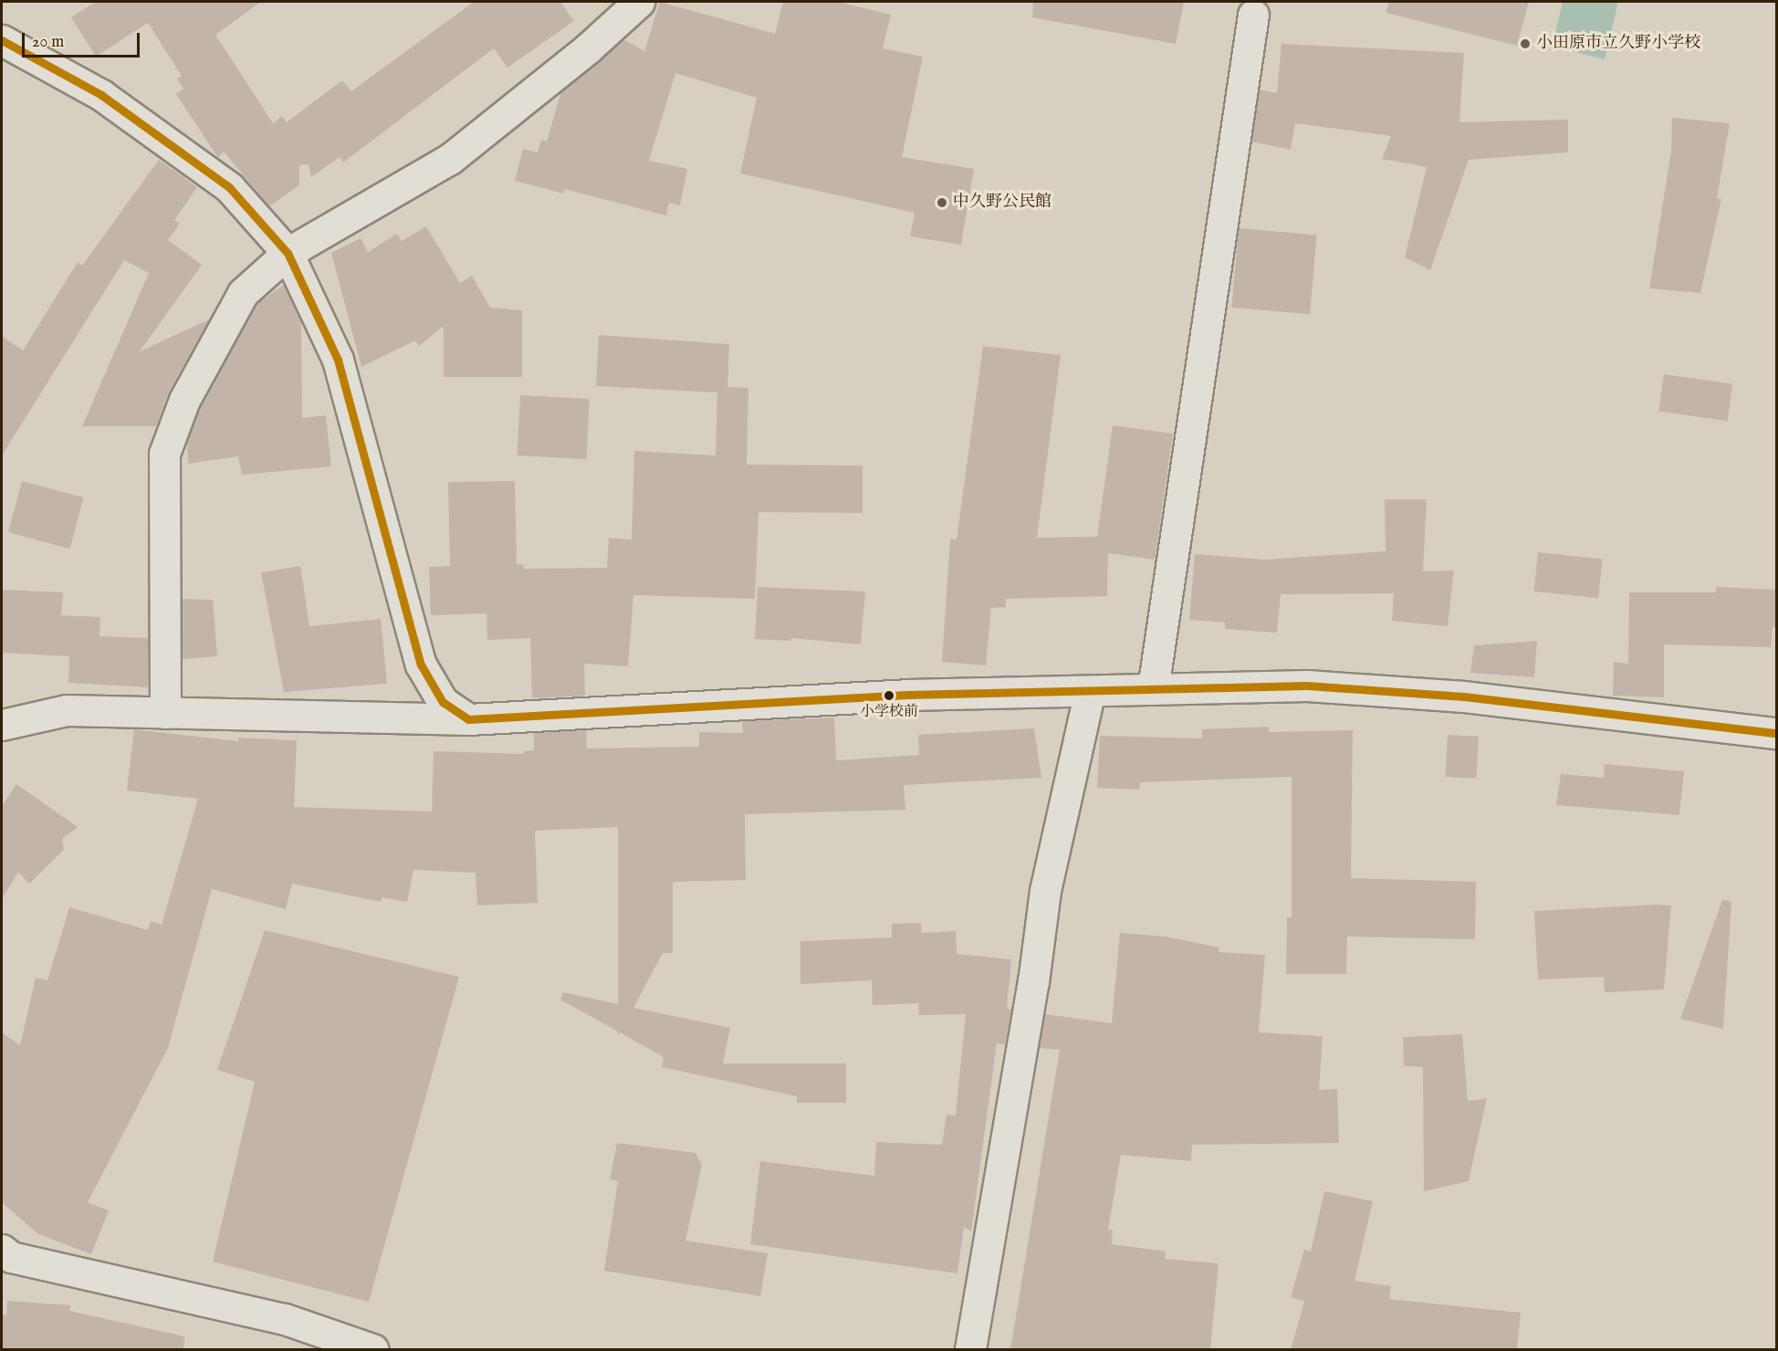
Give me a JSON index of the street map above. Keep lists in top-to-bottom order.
{
  "places": ["小田原市立久野小学校", "中久野公民館", "小学校前"],
  "scale_bar": "20 m"
}
